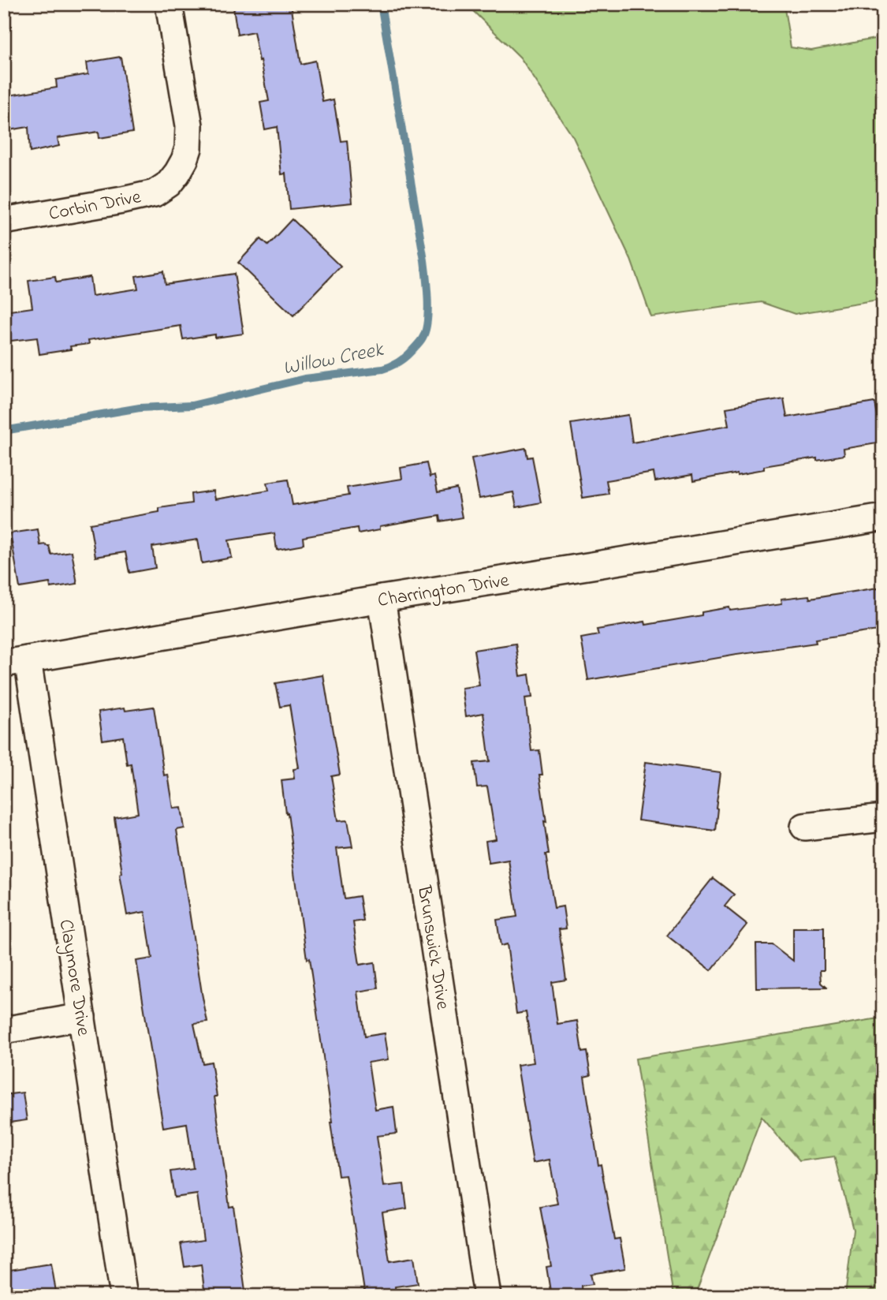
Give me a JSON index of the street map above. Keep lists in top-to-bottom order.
{
  "streets": {
    "street": [
      "Corbin Drive",
      "Charrington Drive",
      "Brunswick Drive",
      "Claymore Drive"
    ]
  },
  "crossings": [
    ["Charrington Drive", "Brunswick Drive"],
    ["Charrington Drive", "Claymore Drive"]
  ],
  "water": ["Willow Creek"]
}
